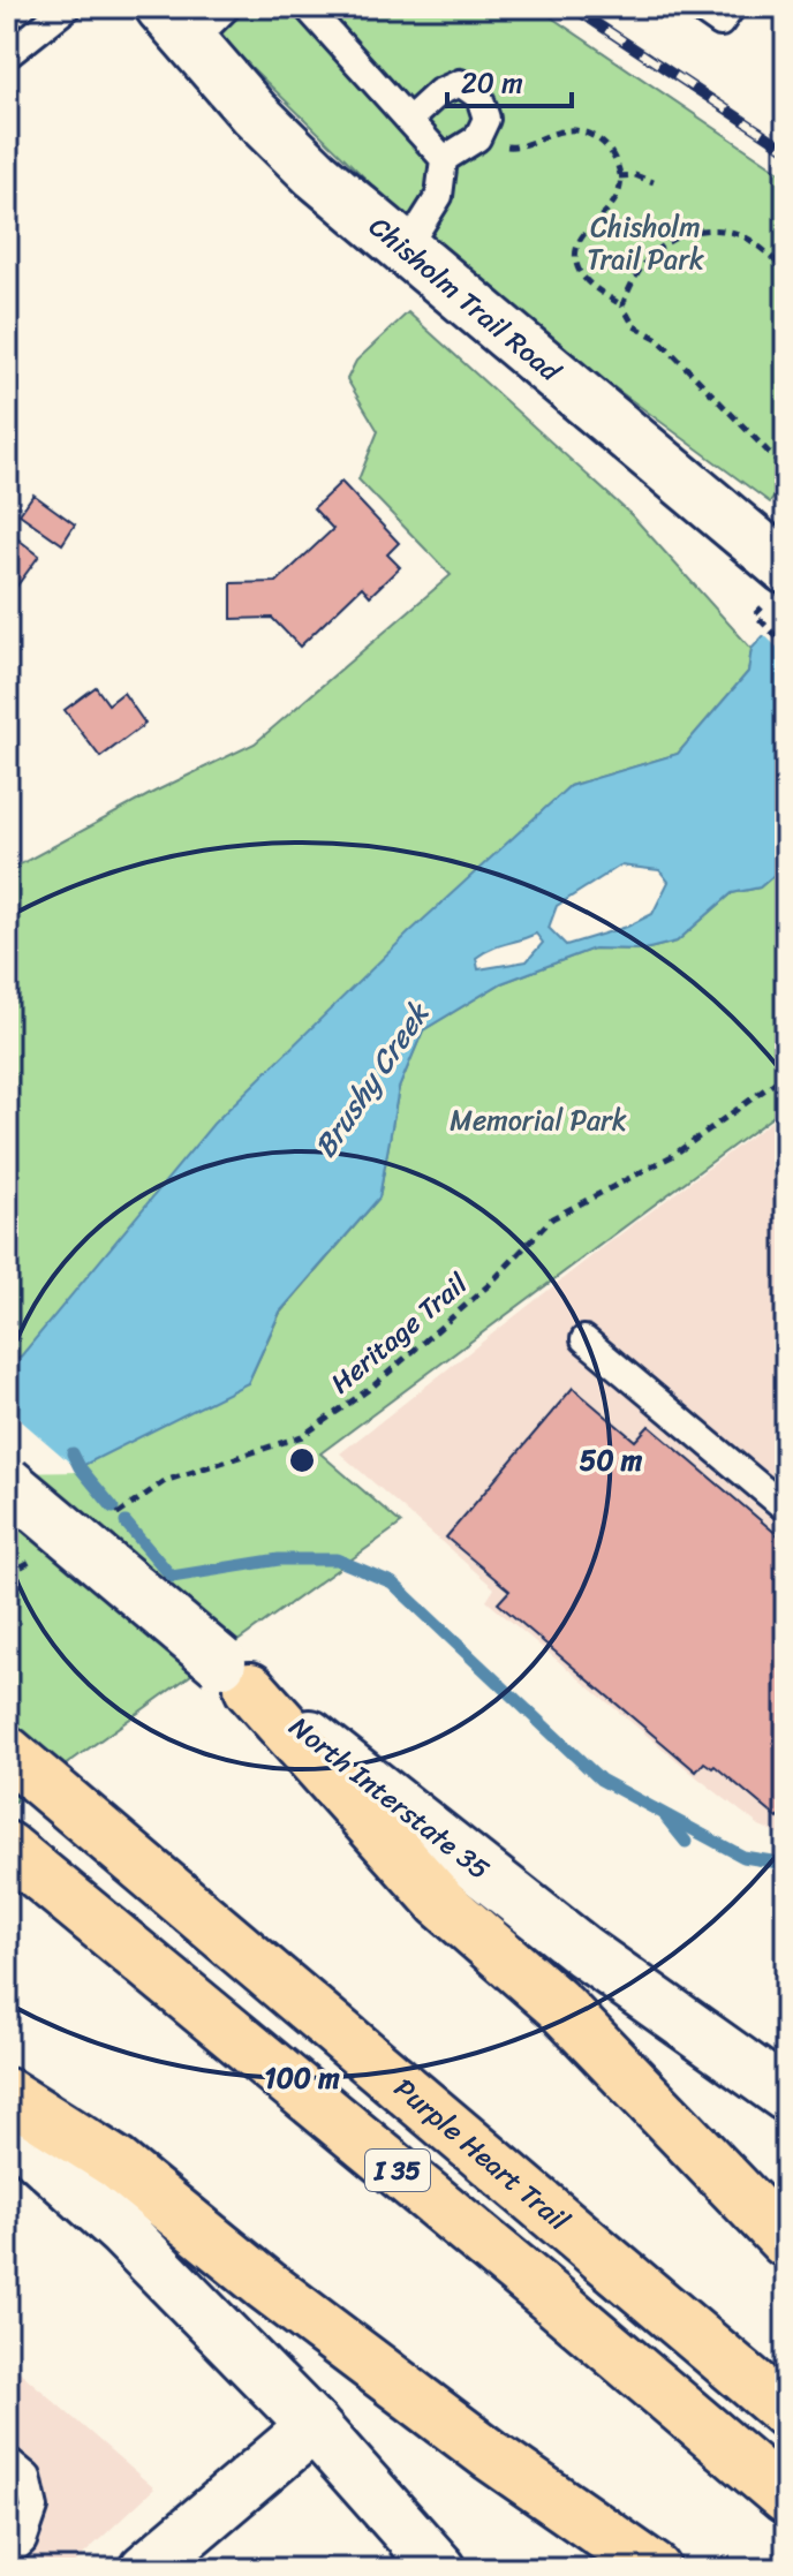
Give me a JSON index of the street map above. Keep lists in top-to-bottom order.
{
  "streets": {
    "highway": ["Purple Heart Trail", "I 35"],
    "main road": ["Chisholm Trail Road", "North Interstate 35"],
    "path": ["Heritage Trail"]
  },
  "water": ["Brushy Creek"],
  "parks": ["Chisholm Trail Park", "Memorial Park"],
  "scale_bar": "20 m",
  "rings": ["50 m", "100 m"]
}
